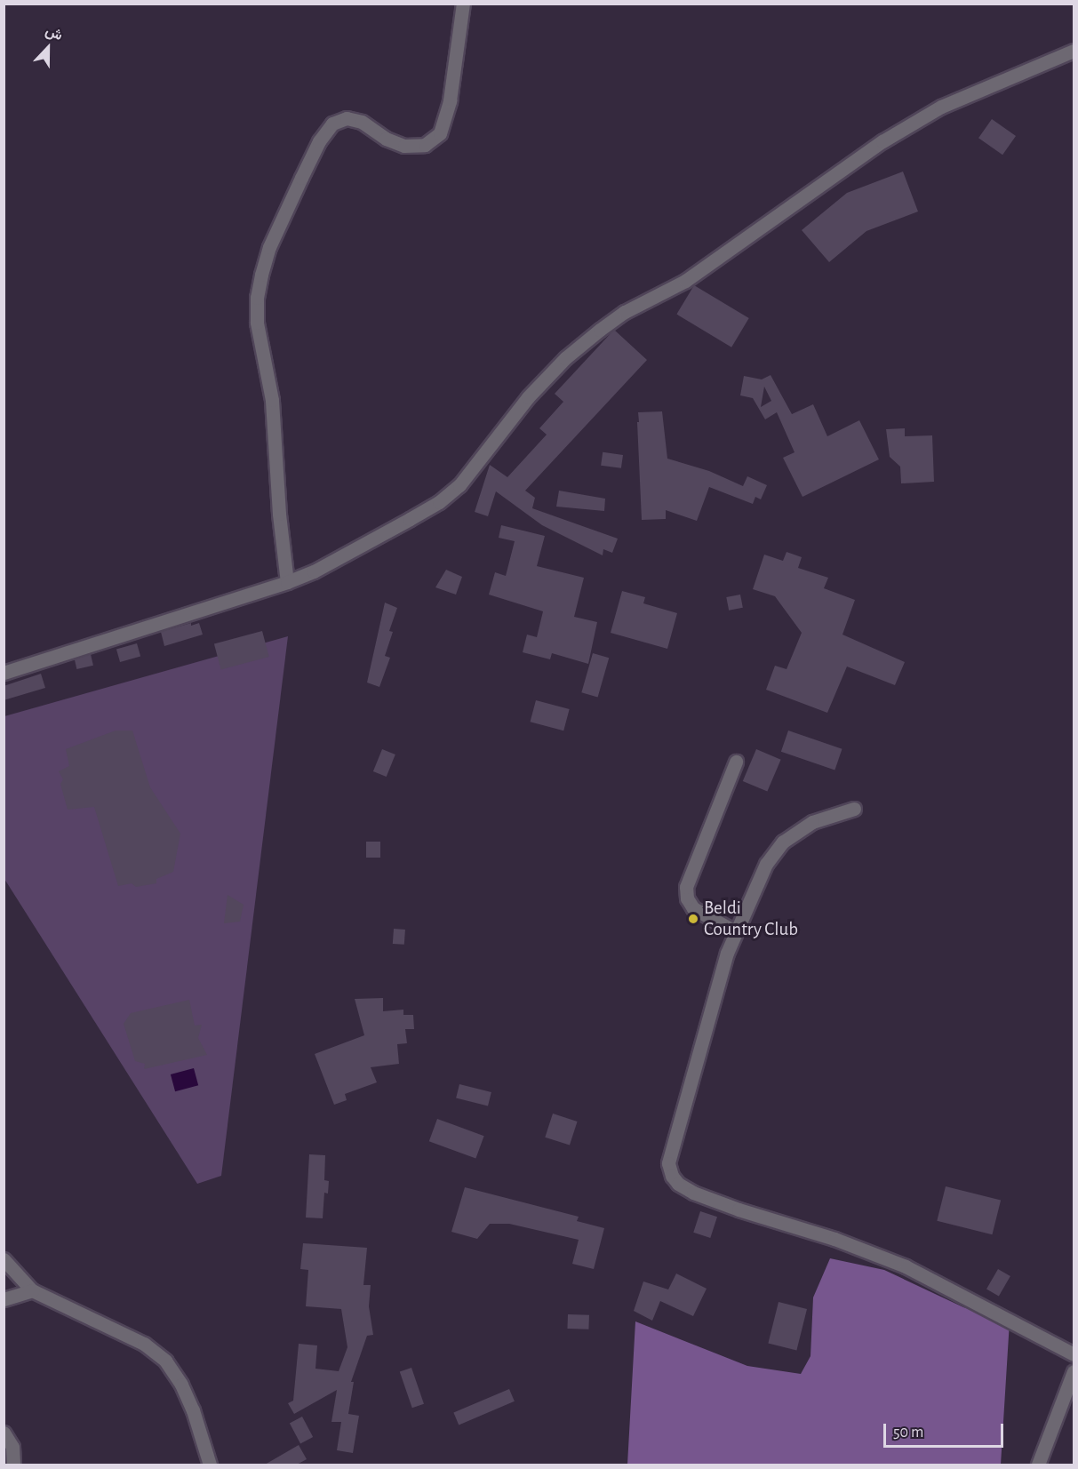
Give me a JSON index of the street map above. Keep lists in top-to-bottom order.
{
  "places": ["Beldi Country Club"],
  "scale_bar": "50 m",
  "north": "top"
}
